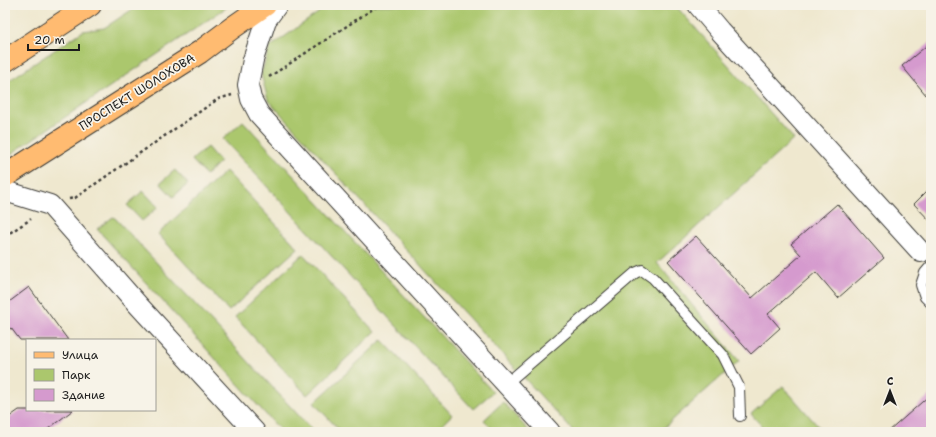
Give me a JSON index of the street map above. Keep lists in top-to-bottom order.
{
  "streets": {
    "main road": ["ПРОСПЕКТ ШОЛОХОВА"]
  },
  "legend": ["Улица", "Парк", "Здание"],
  "scale_bar": "20 m",
  "north": "top"
}
